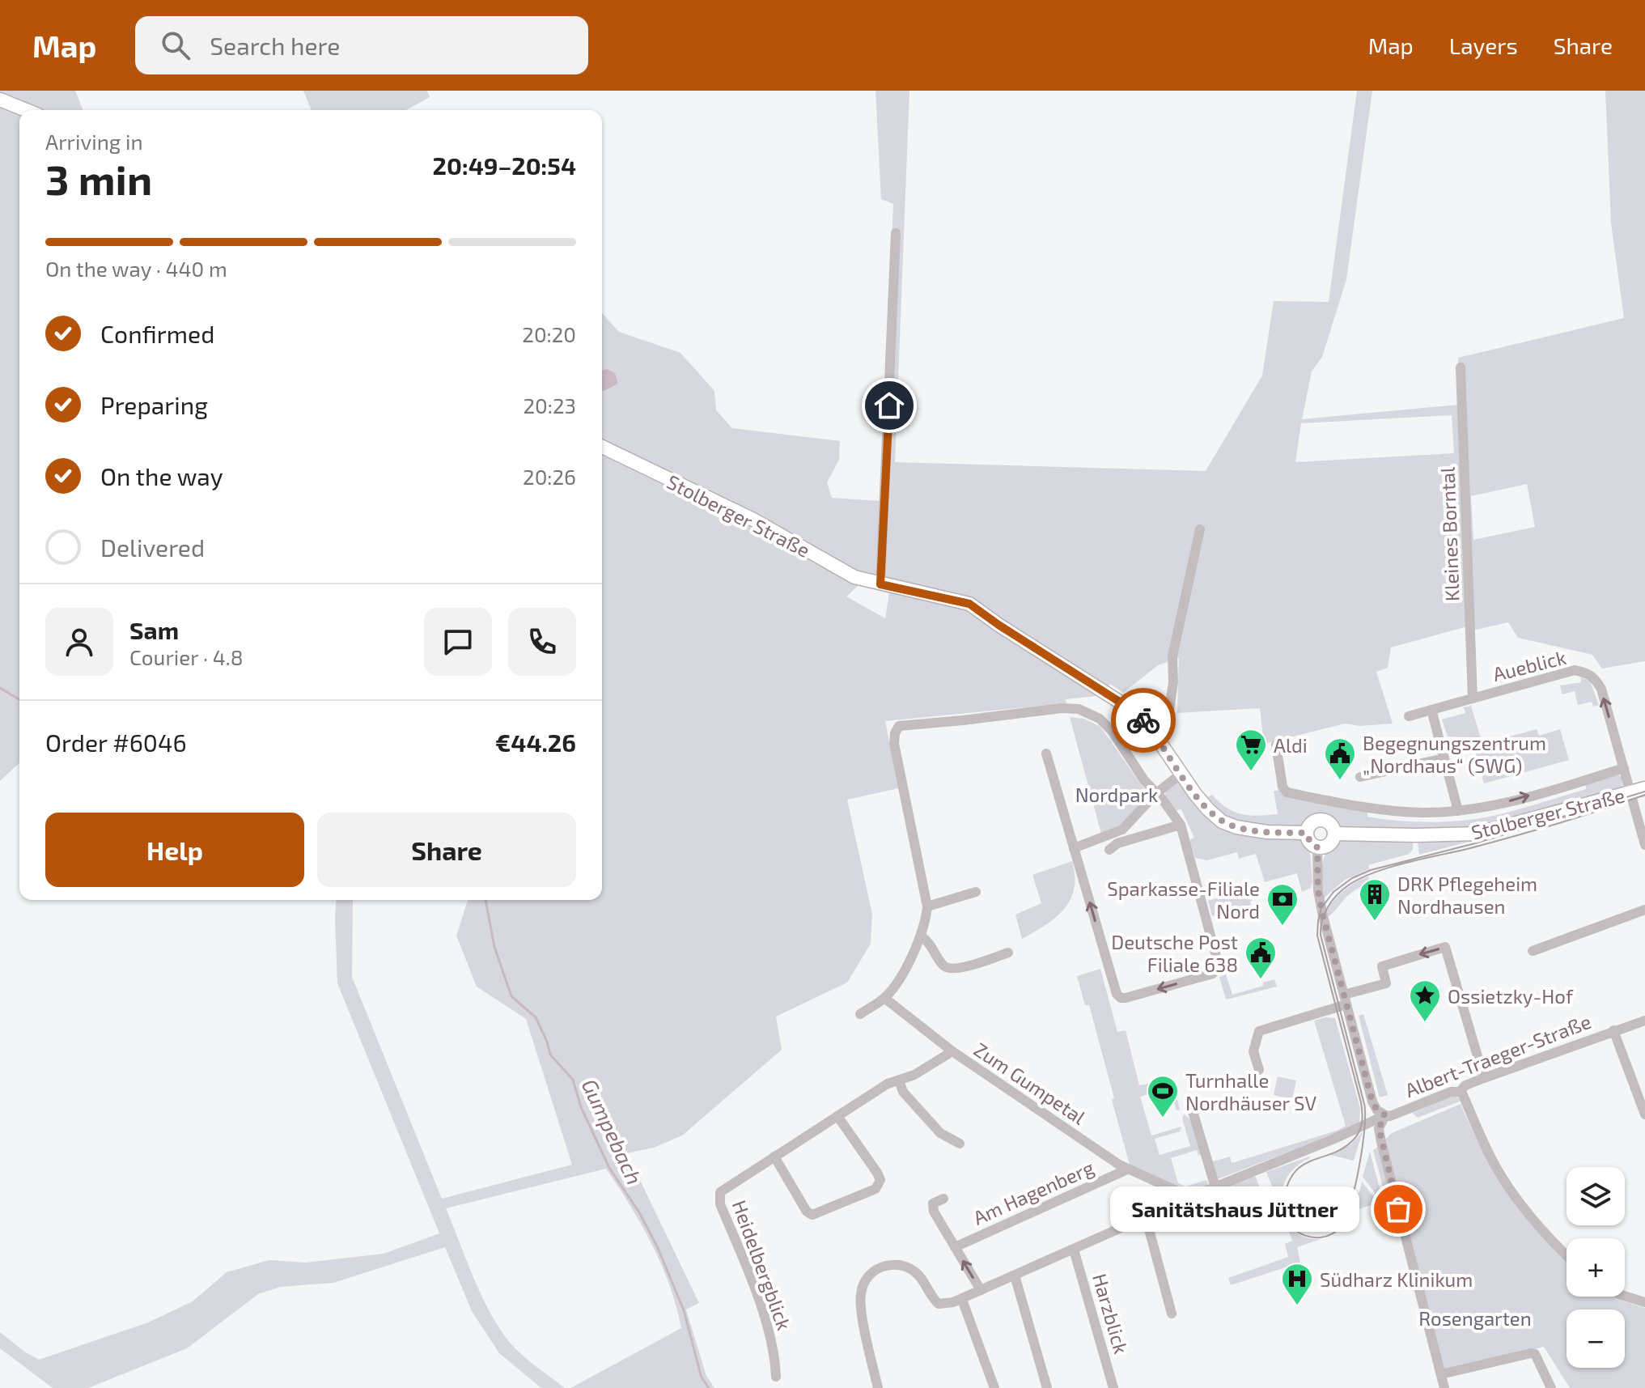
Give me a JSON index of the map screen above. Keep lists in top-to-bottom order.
{
  "streets": {
    "main road": ["Stolberger Straße"],
    "street": [
      "Kleines Borntal",
      "Aueblick",
      "Albert-Traeger-Straße",
      "Zum Gumpetal",
      "Am Hagenberg",
      "Heidelbergblick",
      "Harzblick"
    ]
  },
  "crossings": [
    ["Stolberger Straße", "Aueblick"],
    ["Kleines Borntal", "Aueblick"],
    ["Albert-Traeger-Straße", "Zum Gumpetal"],
    ["Zum Gumpetal", "Am Hagenberg"],
    ["Zum Gumpetal", "Heidelbergblick"]
  ],
  "water": ["Gumpebach"],
  "parks": ["Nordpark", "Rosengarten"],
  "places": {
    "supermarket": ["Aldi"],
    "public building": ["Begegnungszentrum „Nordhaus“ (SWG)", "Deutsche Post Filiale 638"],
    "building": ["DRK Pflegeheim Nordhausen"],
    "bank": ["Sparkasse-Filiale Nord"],
    "place": ["Ossietzky-Hof"],
    "sports": ["Turnhalle Nordhäuser SV"],
    "other": ["Sanitätshaus Jüttner"],
    "hospital": ["Südharz Klinikum"]
  },
  "page": {
    "header": "Map",
    "search": "Search here",
    "nav": ["Map", "Layers", "Share"],
    "heading": ["3 min", "Arriving in", "20:49–20:54"],
    "panel": [
      "Sam",
      "Courier · 4.8",
      "Order #6046",
      "€44.26"
    ],
    "bar": "On the way · 440 m",
    "list": [
      ["Confirmed", "20:20"],
      ["Preparing", "20:23"],
      ["On the way", "20:26"],
      "Delivered"
    ],
    "buttons": ["Help", "Share"],
    "map_buttons": ["+", "−"],
    "bubble": "Sanitätshaus Jüttner"
  }
}
